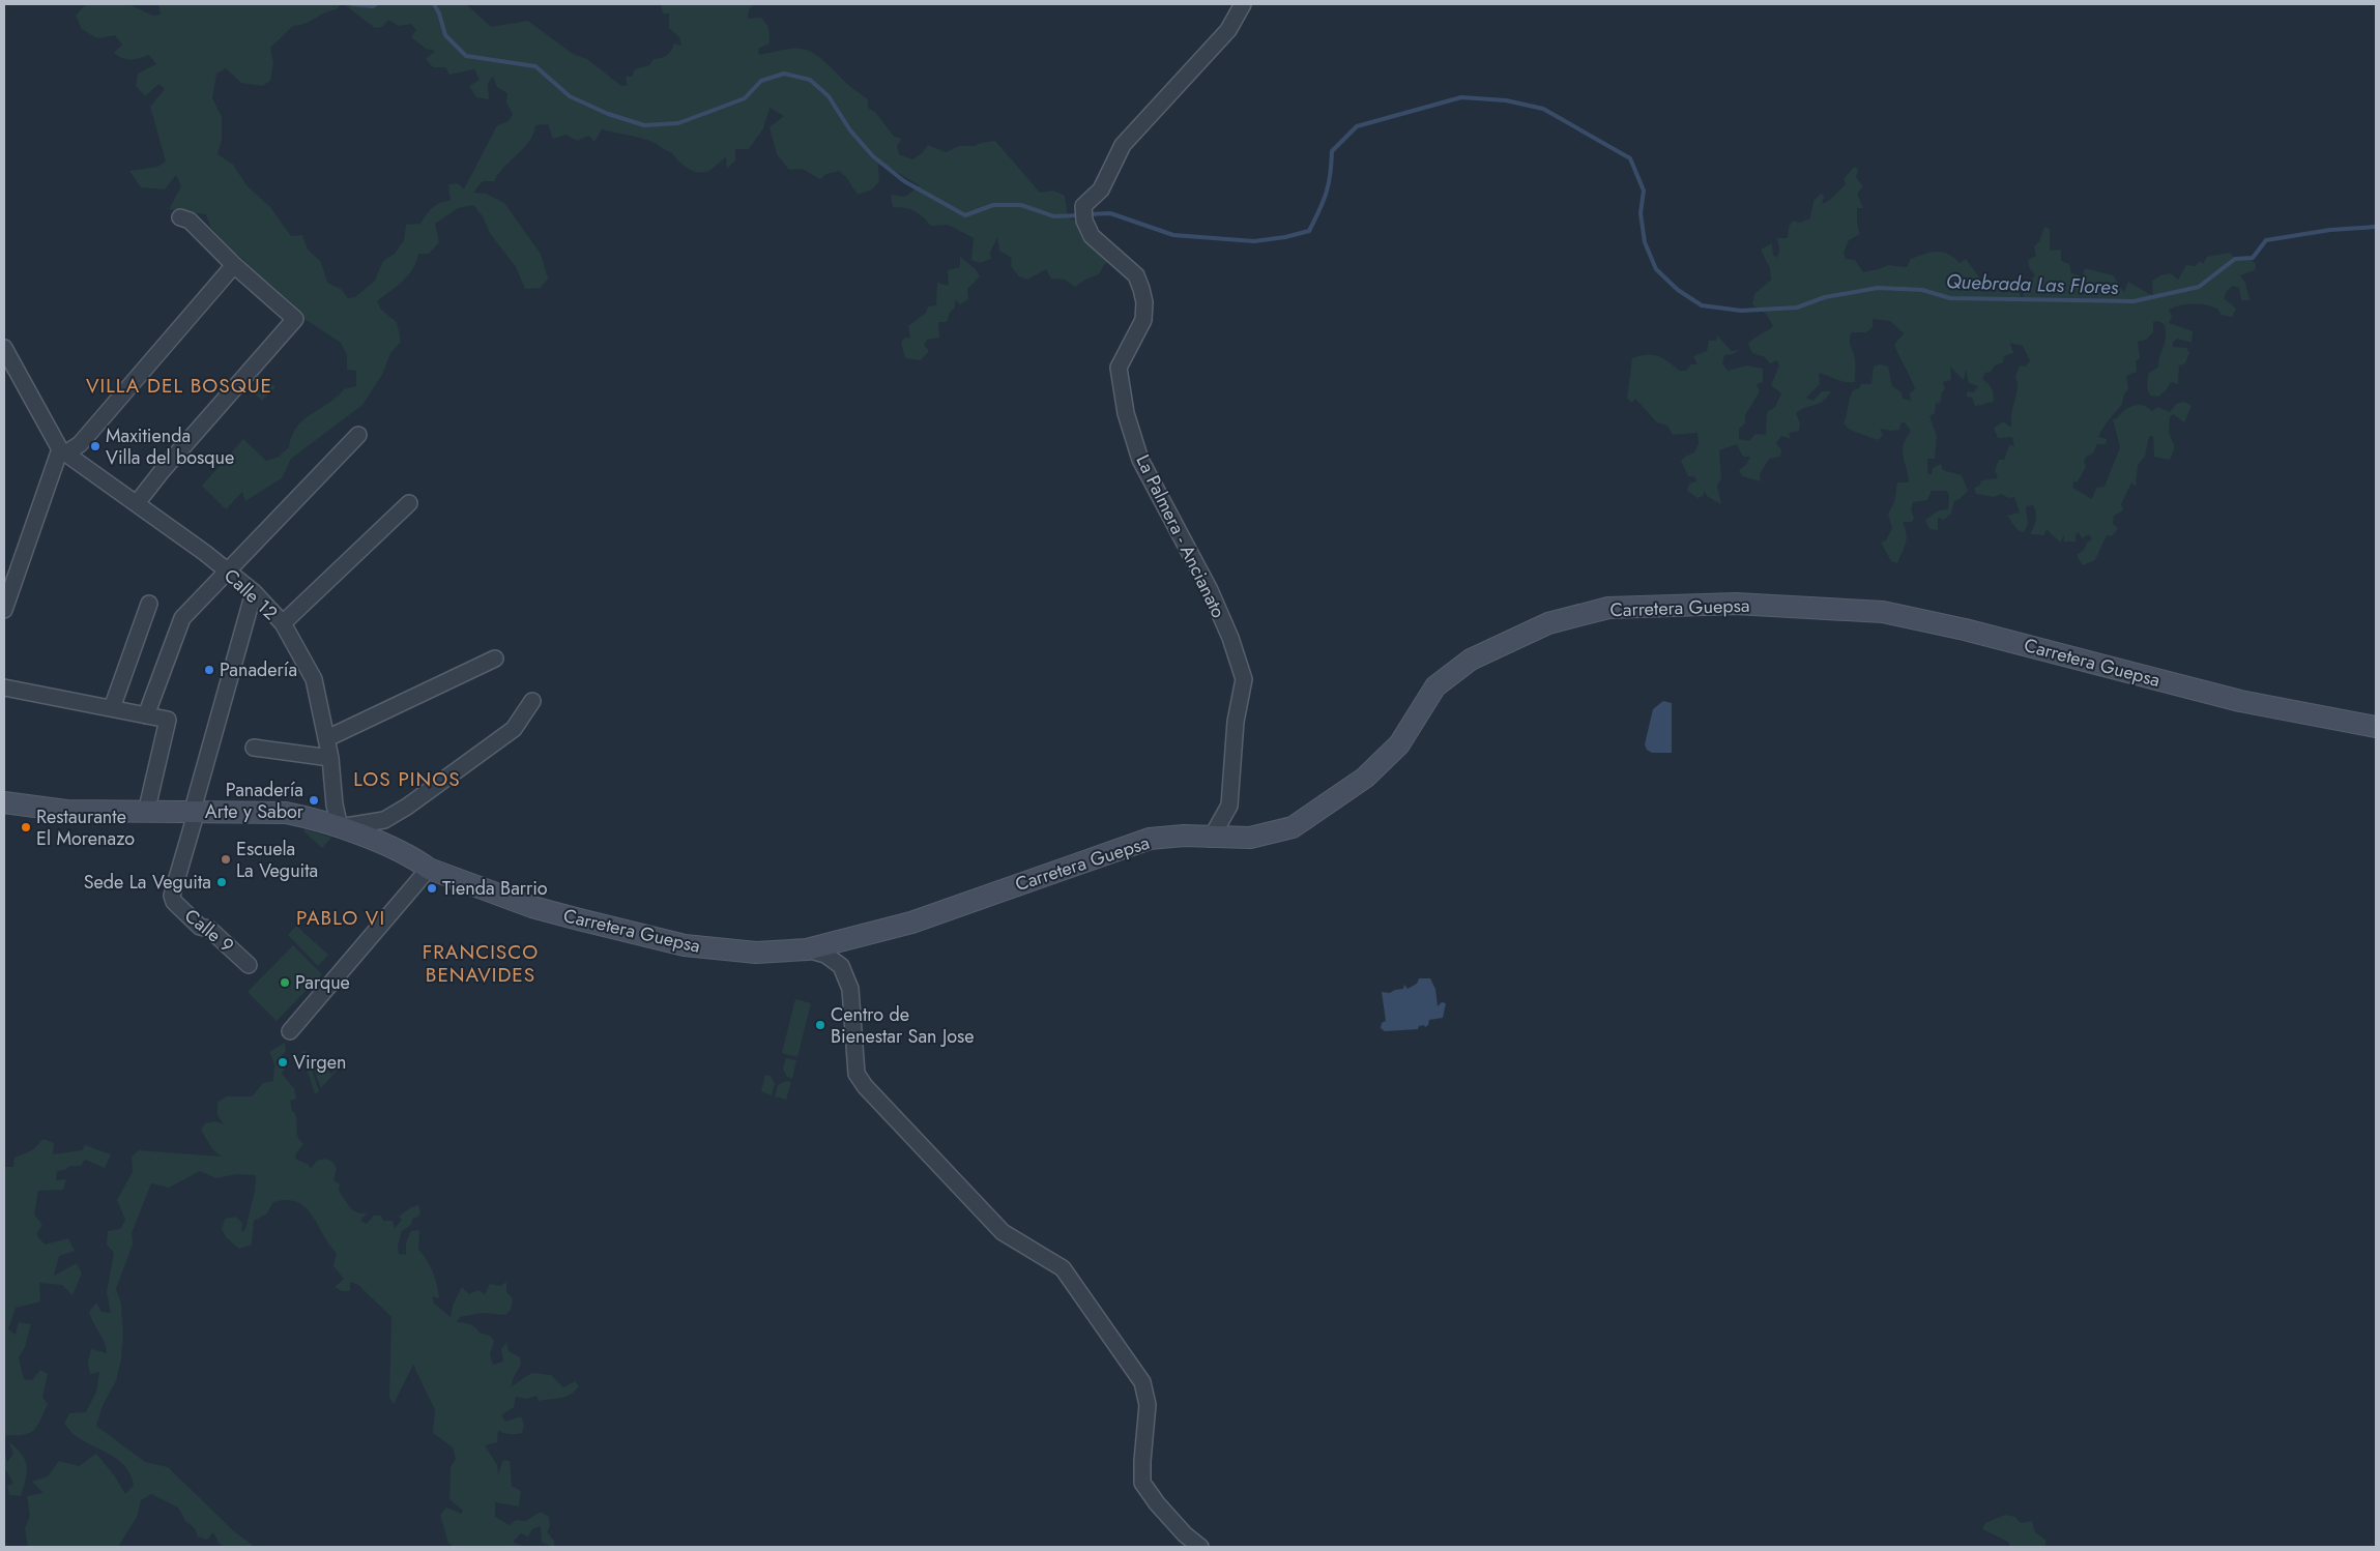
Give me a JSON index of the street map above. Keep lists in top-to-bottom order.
{
  "streets": {
    "street": [
      "La Palmera - Ancianato",
      "Calle 12",
      "Carretera Guepsa",
      "Calle 9"
    ]
  },
  "crossings": [
    ["La Palmera - Ancianato", "Carretera Guepsa"]
  ],
  "districts": [
    "VILLA DEL BOSQUE",
    "LOS PINOS",
    "PABLO VI",
    "FRANCISCO BENAVIDES"
  ],
  "water": ["Quebrada Las Flores"],
  "places": [
    "Maxitienda Villa del bosque",
    "Panadería",
    "Panadería Arte y Sabor",
    "Restaurante El Morenazo",
    "Escuela La Veguita",
    "Sede La Veguita",
    "Tienda Barrio",
    "Parque",
    "Centro de Bienestar San Jose",
    "Virgen"
  ]
}
